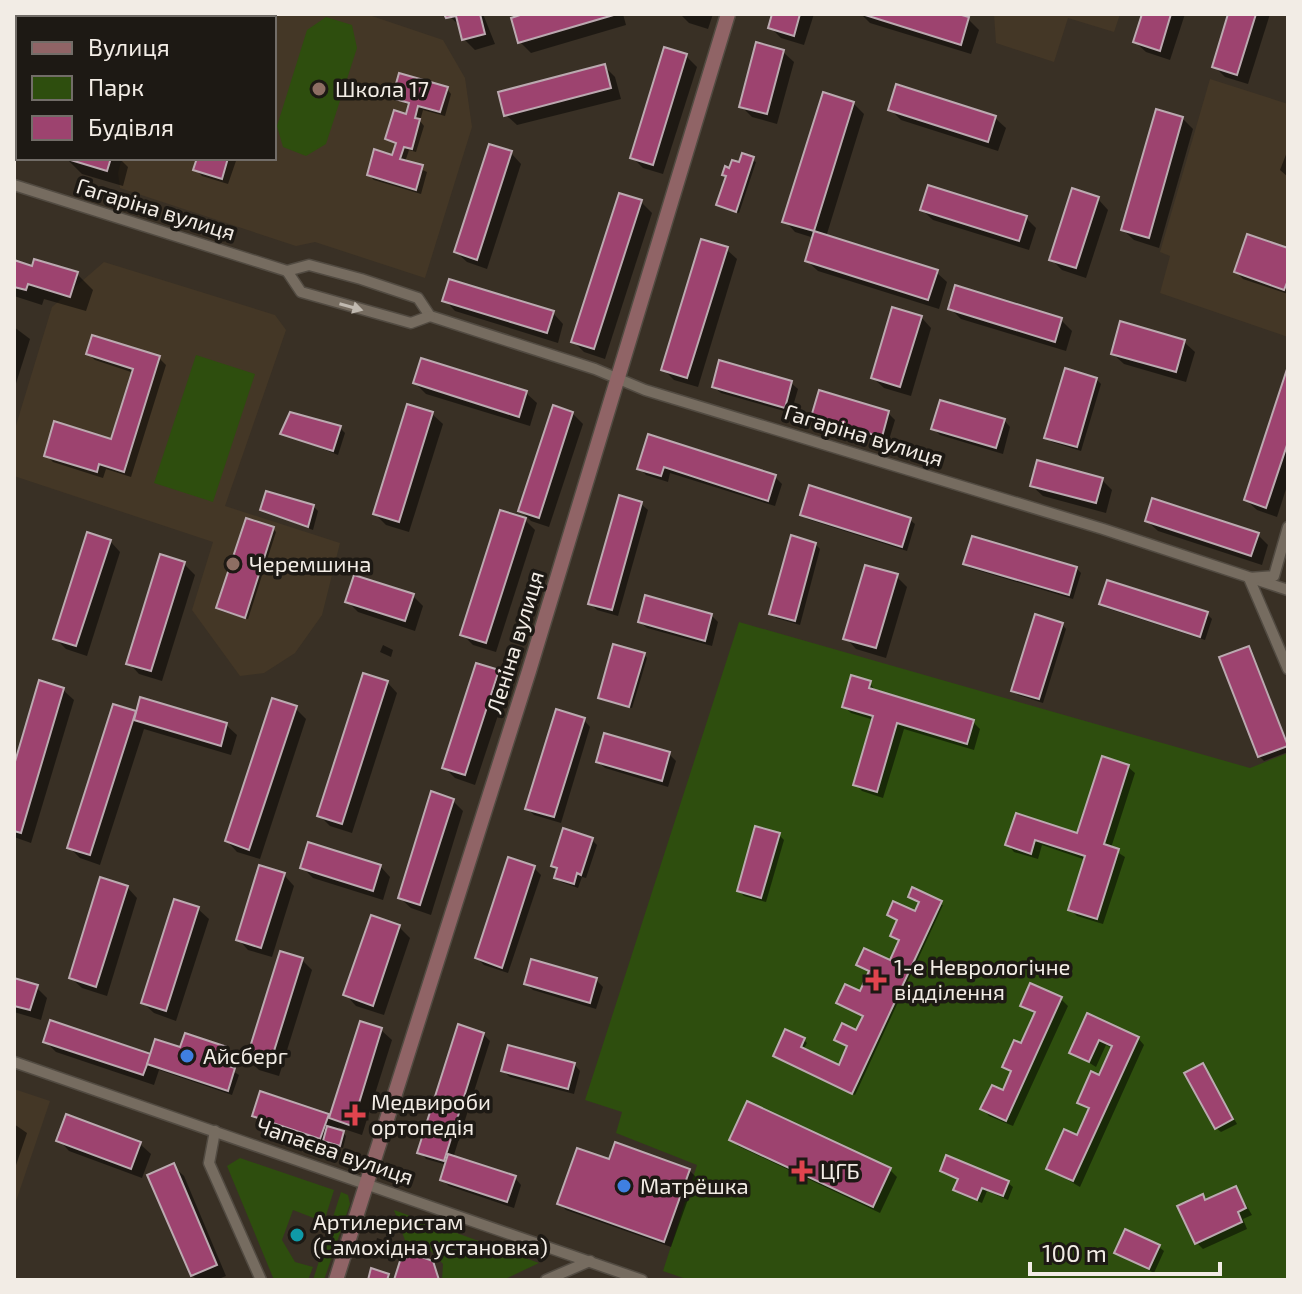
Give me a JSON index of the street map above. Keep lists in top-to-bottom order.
{
  "streets": {
    "street": ["Гагаріна вулиця", "Леніна вулиця", "Чапаєва вулиця"]
  },
  "crossings": [
    ["Гагаріна вулиця", "Леніна вулиця"],
    ["Леніна вулиця", "Чапаєва вулиця"]
  ],
  "places": {
    "other": [
      "Школа 17",
      "Черемшина",
      "Айсберг",
      "Матрёшка",
      "Артилеристам (Самохідна установка)"
    ],
    "health": ["1-е Неврологічне відділення", "Медвироби ортопедія", "ЦГБ"]
  },
  "legend": ["Вулиця", "Парк", "Будівля"],
  "scale_bar": "100 m"
}
